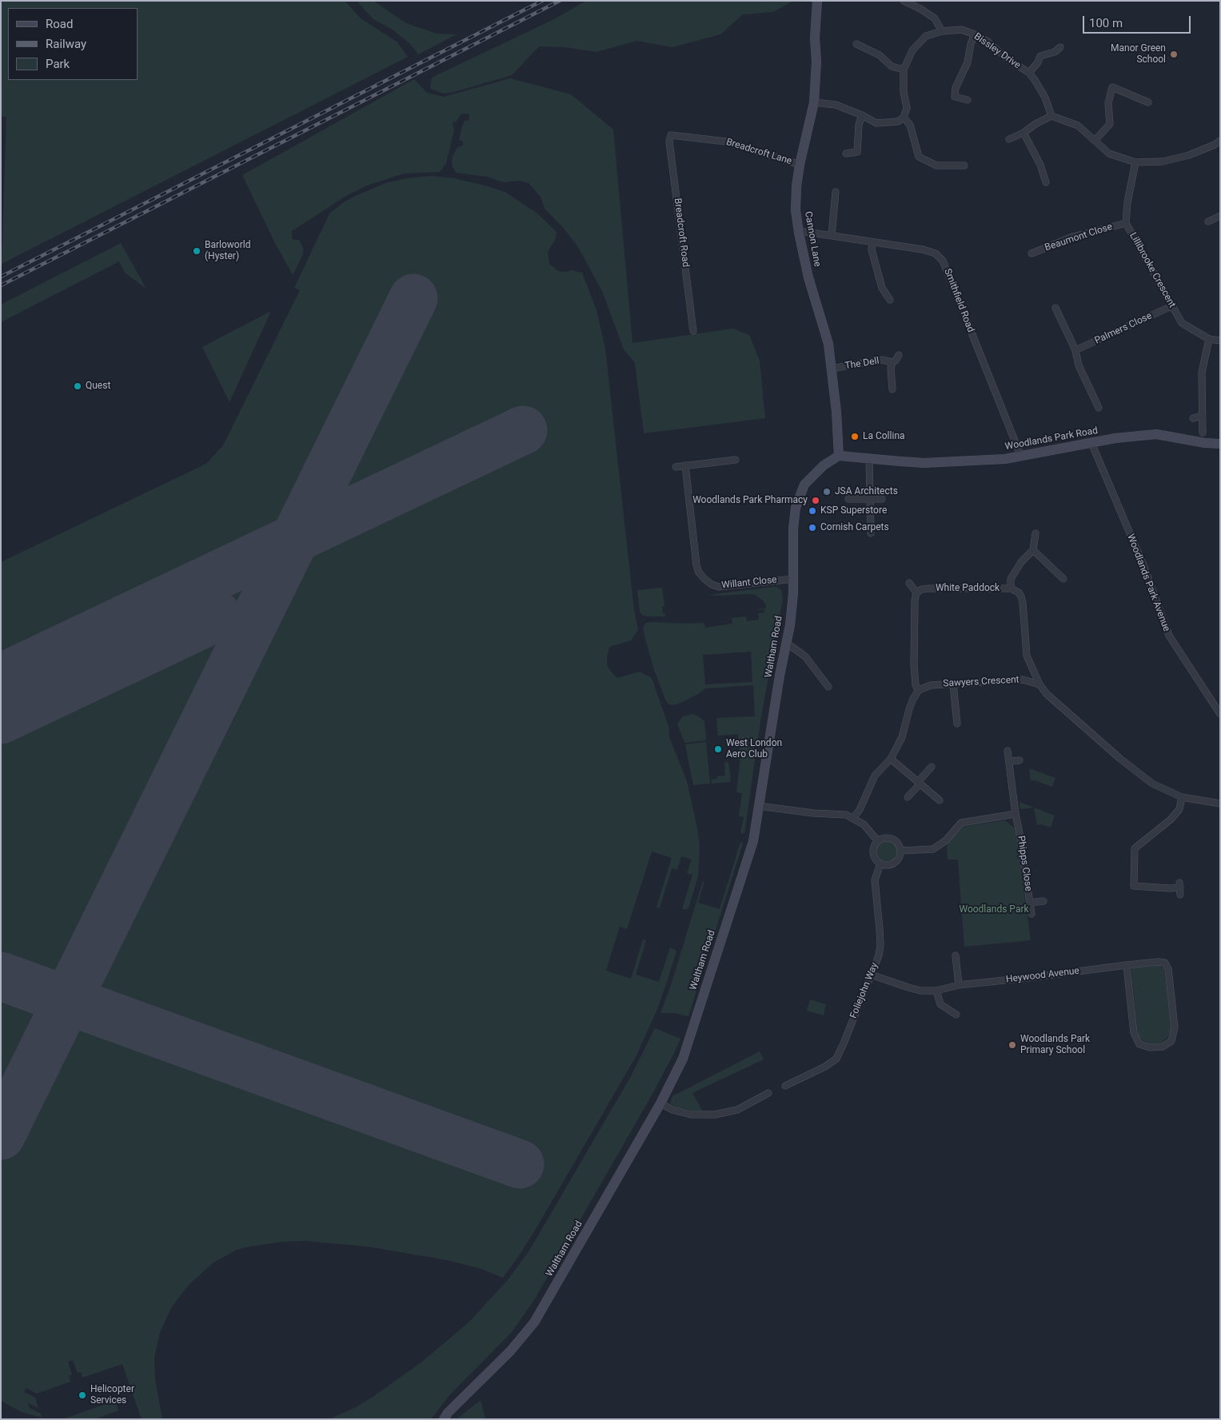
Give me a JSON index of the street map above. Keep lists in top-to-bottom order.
{
  "streets": {
    "street": [
      "Bissley Drive",
      "Breadcroft Lane",
      "Breadcroft Road",
      "Beaumont Close",
      "Cannon Lane",
      "Lillibrooke Crescent",
      "Smithfield Road",
      "Palmers Close",
      "The Dell",
      "Woodlands Park Road",
      "Willant Close",
      "Woodlands Park Avenue",
      "White Paddock",
      "Waltham Road",
      "Sawyers Crescent",
      "Phipps Close",
      "Heywood Avenue",
      "Foliejohn Way"
    ]
  },
  "crossings": [
    ["Breadcroft Lane", "Breadcroft Road"],
    ["Breadcroft Lane", "Cannon Lane"],
    ["Beaumont Close", "Lillibrooke Crescent"],
    ["Cannon Lane", "Smithfield Road"],
    ["Cannon Lane", "The Dell"],
    ["Cannon Lane", "Woodlands Park Road"],
    ["Cannon Lane", "Waltham Road"],
    ["Lillibrooke Crescent", "Palmers Close"],
    ["Smithfield Road", "Woodlands Park Road"],
    ["Woodlands Park Road", "Woodlands Park Avenue"],
    ["Woodlands Park Road", "Waltham Road"],
    ["Willant Close", "Waltham Road"],
    ["White Paddock", "Sawyers Crescent"],
    ["Heywood Avenue", "Foliejohn Way"]
  ],
  "parks": ["Woodlands Park"],
  "places": [
    "Manor Green School",
    "Barloworld (Hyster)",
    "Quest",
    "La Collina",
    "JSA Architects",
    "Woodlands Park Pharmacy",
    "KSP Superstore",
    "Cornish Carpets",
    "West London Aero Club",
    "Woodlands Park Primary School",
    "Helicopter Services"
  ],
  "legend": ["Road", "Railway", "Park"],
  "scale_bar": "100 m"
}
